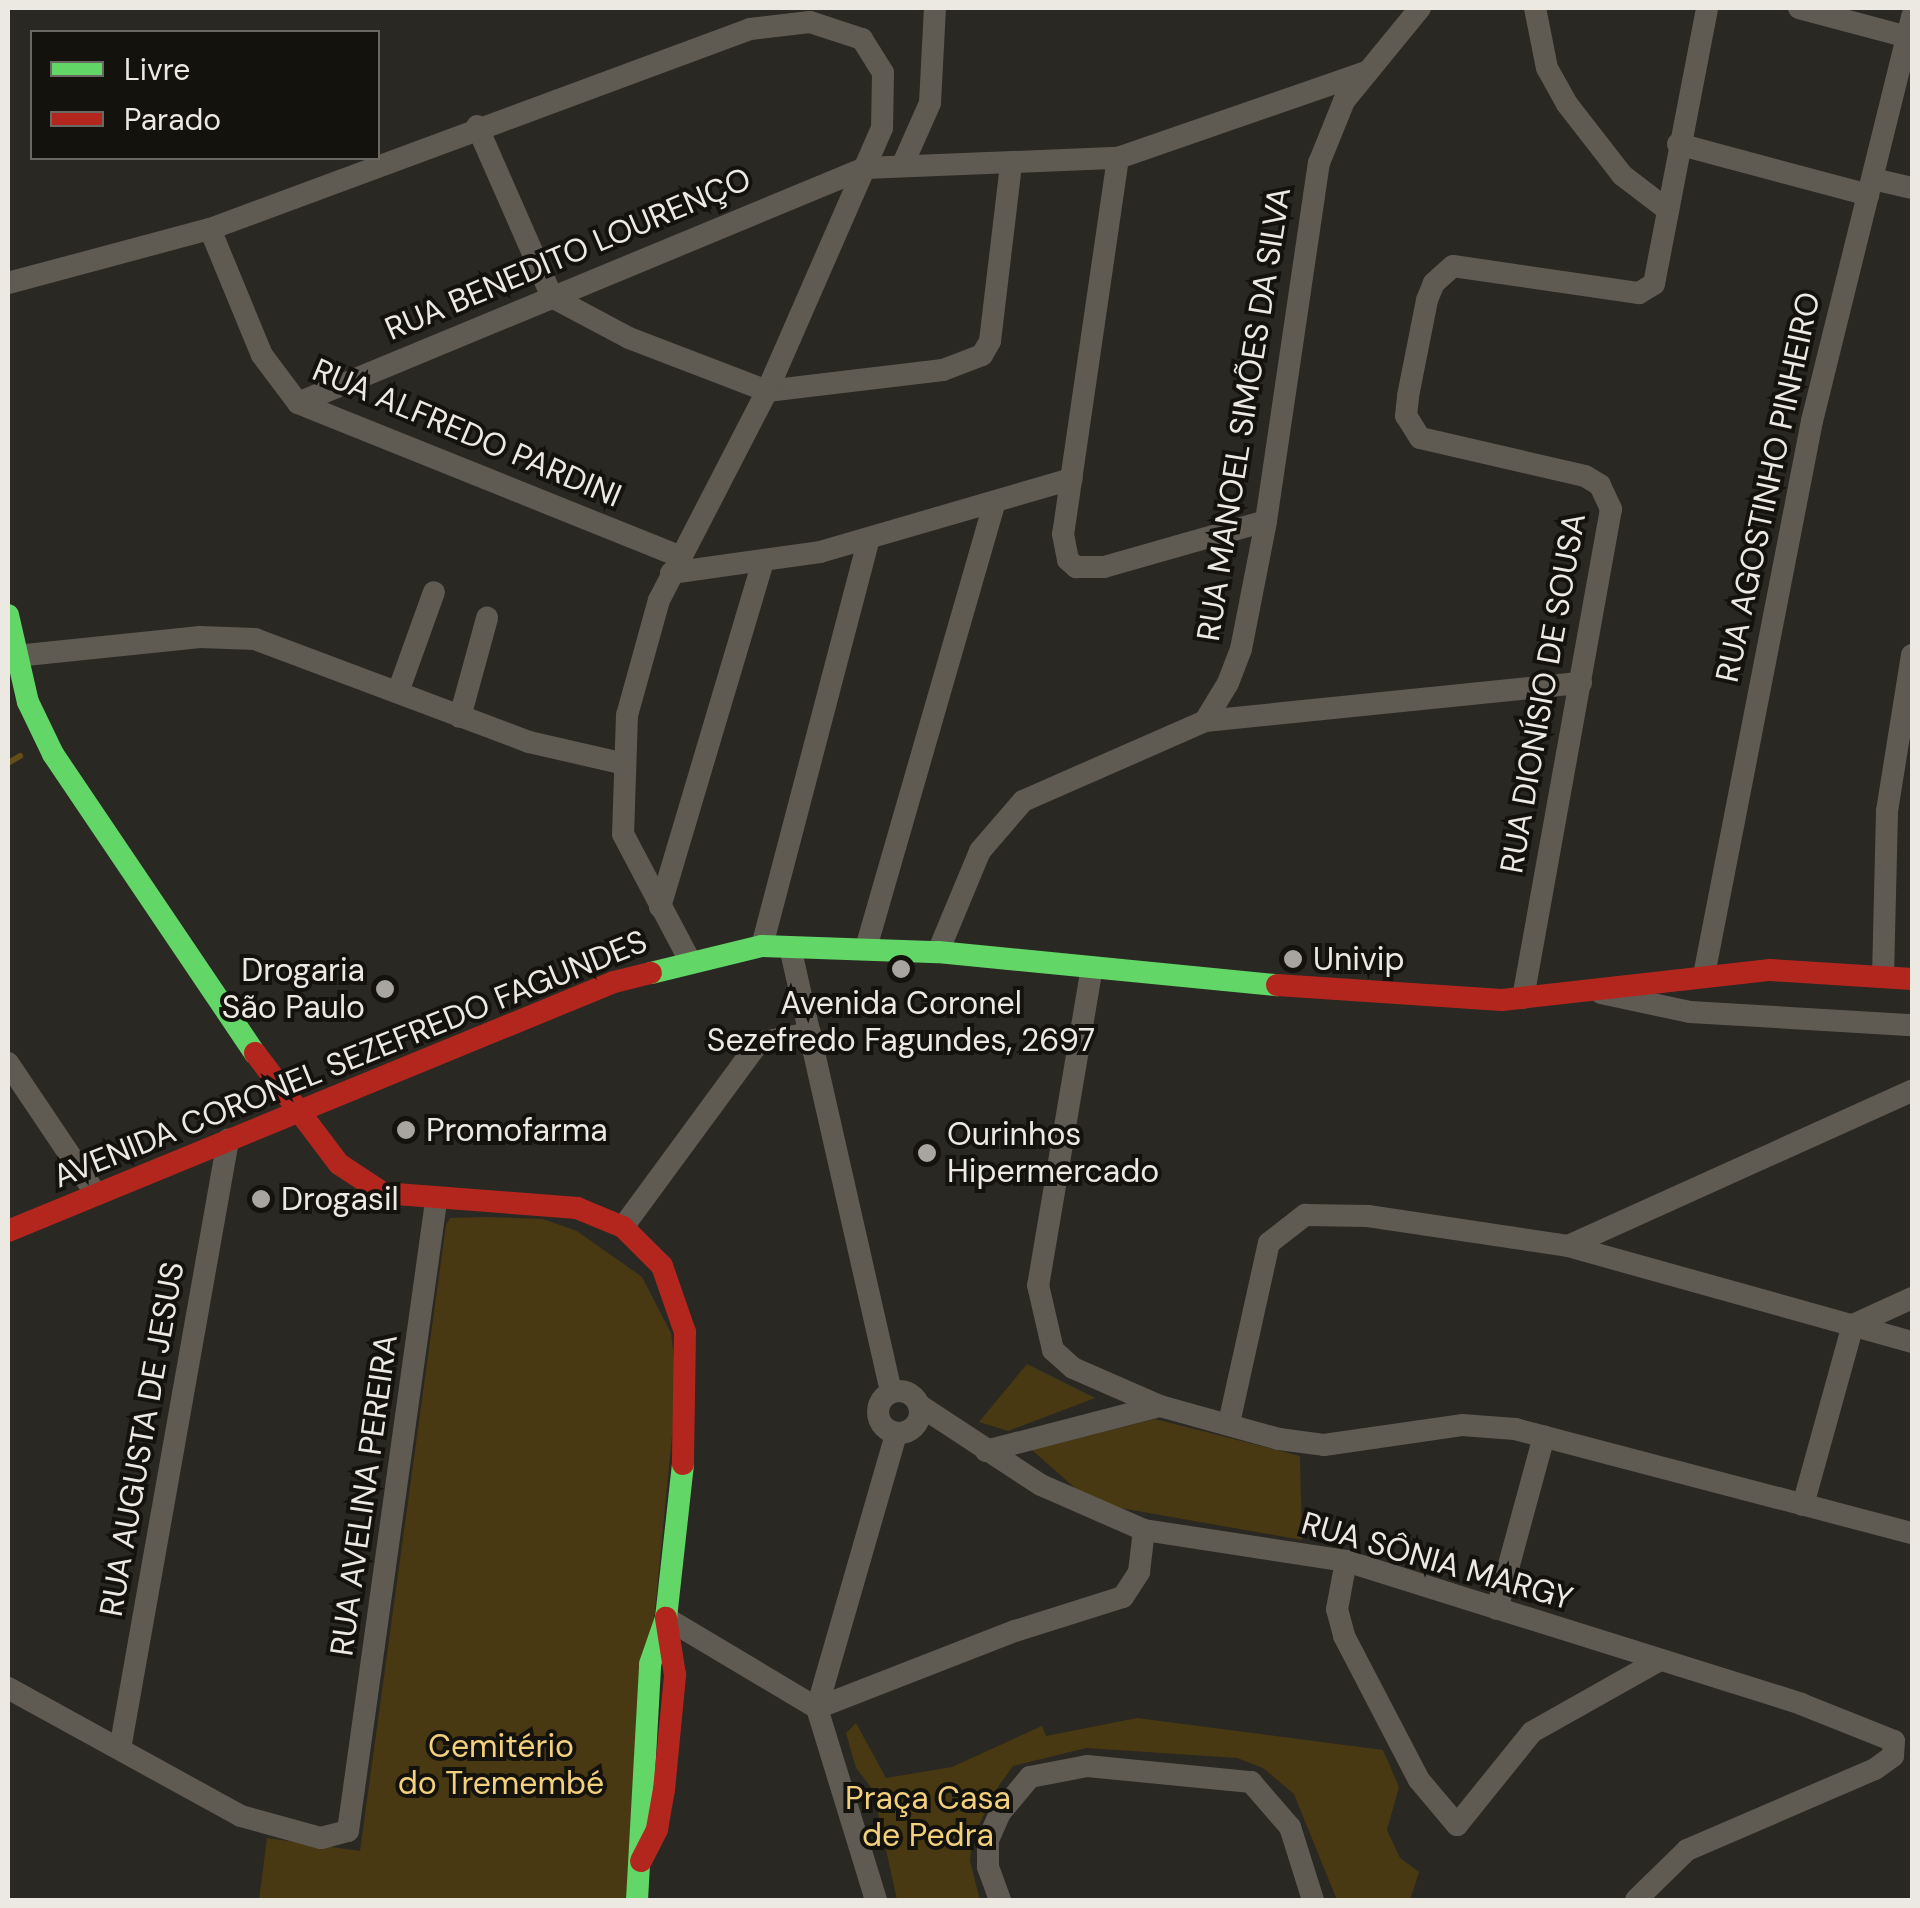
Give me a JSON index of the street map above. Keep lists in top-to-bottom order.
{
  "streets": {
    "main road": ["AVENIDA CORONEL SEZEFREDO FAGUNDES"],
    "street": [
      "RUA BENEDITO LOURENÇO",
      "RUA MANOEL SIMÕES DA SILVA",
      "RUA ALFREDO PARDINI",
      "RUA AGOSTINHO PINHEIRO",
      "RUA DIONÍSIO DE SOUSA",
      "RUA AUGUSTA DE JESUS",
      "RUA AVELINA PEREIRA",
      "RUA SÔNIA MARGY"
    ]
  },
  "crossings": [
    ["RUA BENEDITO LOURENÇO", "RUA MANOEL SIMÕES DA SILVA"],
    ["RUA BENEDITO LOURENÇO", "RUA ALFREDO PARDINI"],
    ["RUA AGOSTINHO PINHEIRO", "AVENIDA CORONEL SEZEFREDO FAGUNDES"],
    ["RUA DIONÍSIO DE SOUSA", "AVENIDA CORONEL SEZEFREDO FAGUNDES"],
    ["AVENIDA CORONEL SEZEFREDO FAGUNDES", "RUA AUGUSTA DE JESUS"],
    ["RUA AUGUSTA DE JESUS", "RUA AVELINA PEREIRA"]
  ],
  "parks": ["Cemitério do Tremembé", "Praça Casa de Pedra"],
  "places": [
    "Univip",
    "Avenida Coronel Sezefredo Fagundes, 2697",
    "Drogaria São Paulo",
    "Promofarma",
    "Ourinhos Hipermercado",
    "Drogasil"
  ],
  "legend": ["Livre", "Parado"]
}
